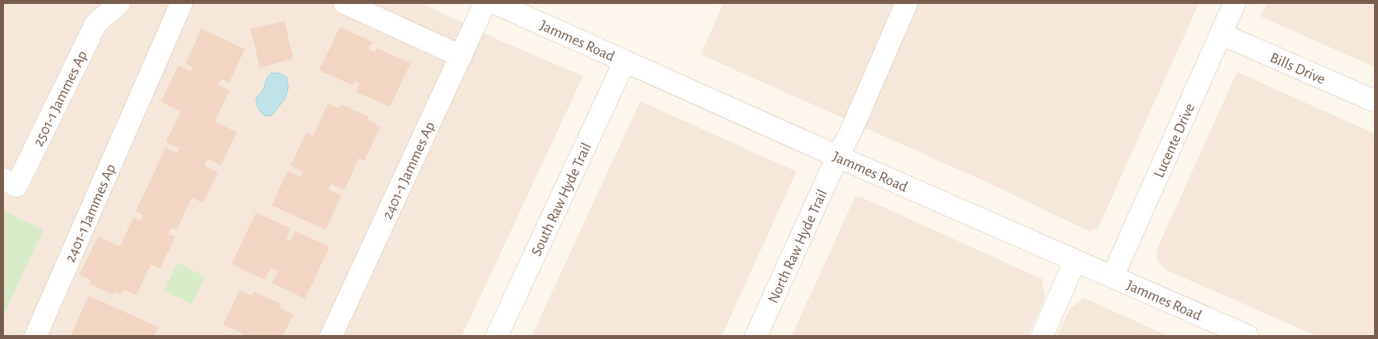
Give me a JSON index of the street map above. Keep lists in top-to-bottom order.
{
  "streets": {
    "street": [
      "Jammes Road",
      "Bills Drive",
      "2501-1 Jammes Ap",
      "Lucente Drive",
      "2401-1 Jammes Ap",
      "South Raw Hyde Trail",
      "North Raw Hyde Trail"
    ]
  },
  "crossings": [
    ["Jammes Road", "Lucente Drive"],
    ["Jammes Road", "South Raw Hyde Trail"],
    ["Jammes Road", "North Raw Hyde Trail"],
    ["Bills Drive", "Lucente Drive"]
  ]
}
